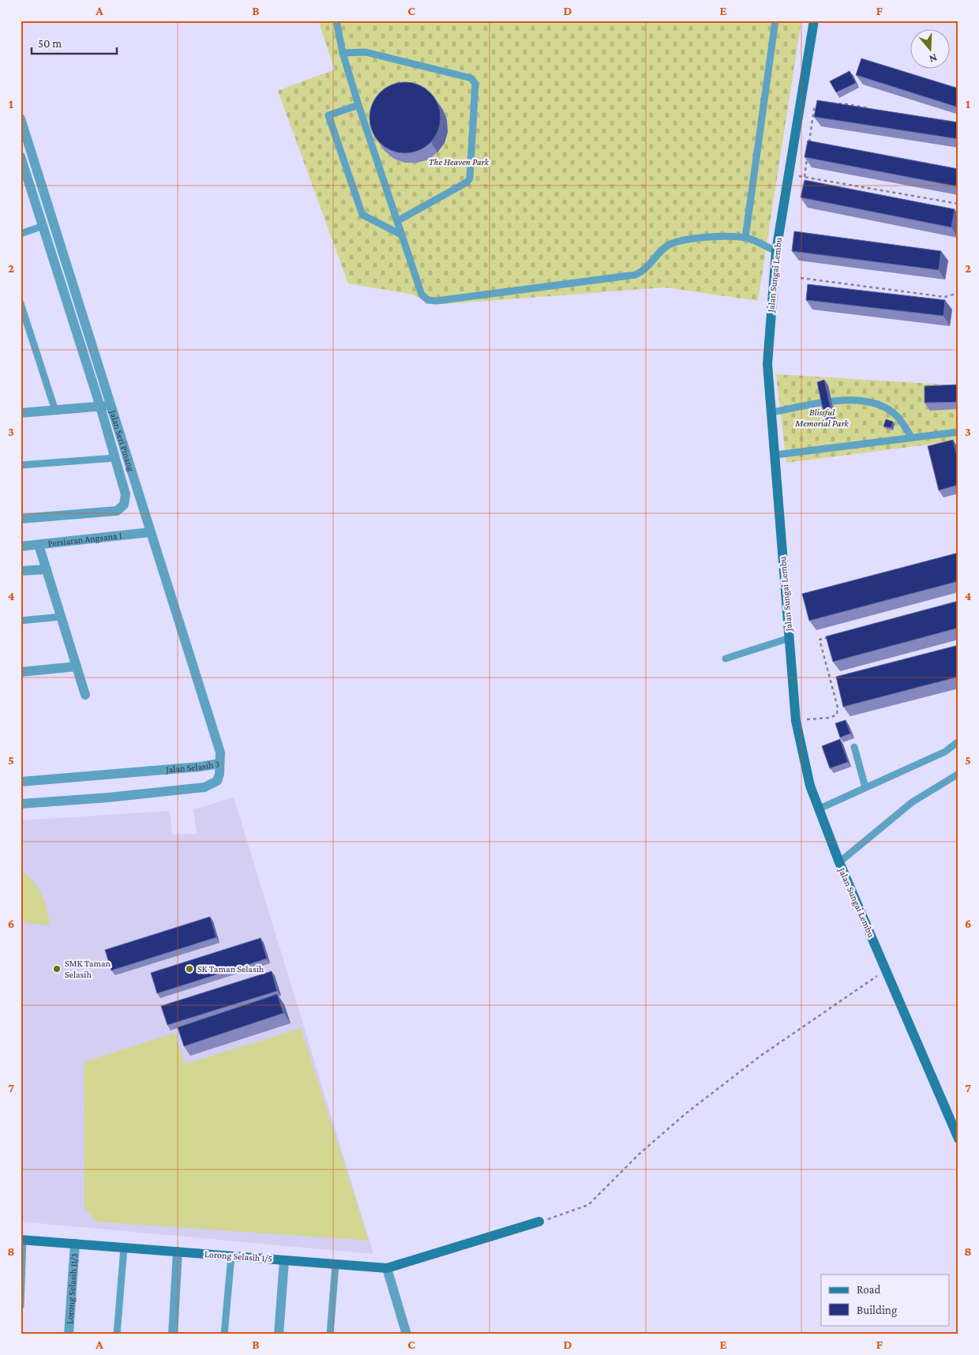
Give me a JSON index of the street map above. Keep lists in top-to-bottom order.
{
  "streets": {
    "main road": ["Jalan Sungai Lembu", "Lorong Selasih 1/5"],
    "street": [
      "Jalan Seri Pinang",
      "Persiaran Angsana 1",
      "Jalan Selasih 3",
      "Lorong Selasih 11/3"
    ]
  },
  "crossings": [
    ["Jalan Seri Pinang", "Persiaran Angsana 1"],
    ["Jalan Seri Pinang", "Jalan Selasih 3"],
    ["Lorong Selasih 1/5", "Lorong Selasih 11/3"]
  ],
  "parks": ["The Heaven Park", "Blissful Memorial Park"],
  "places": ["SMK Taman Selasih", "SK Taman Selasih"],
  "legend": ["Road", "Building"],
  "scale_bar": "50 m",
  "north": "bottom",
  "grid": {
    "columns": [
      "A",
      "B",
      "C",
      "D",
      "E",
      "F"
    ],
    "rows": [
      "1",
      "2",
      "3",
      "4",
      "5",
      "6",
      "7",
      "8"
    ]
  }
}
